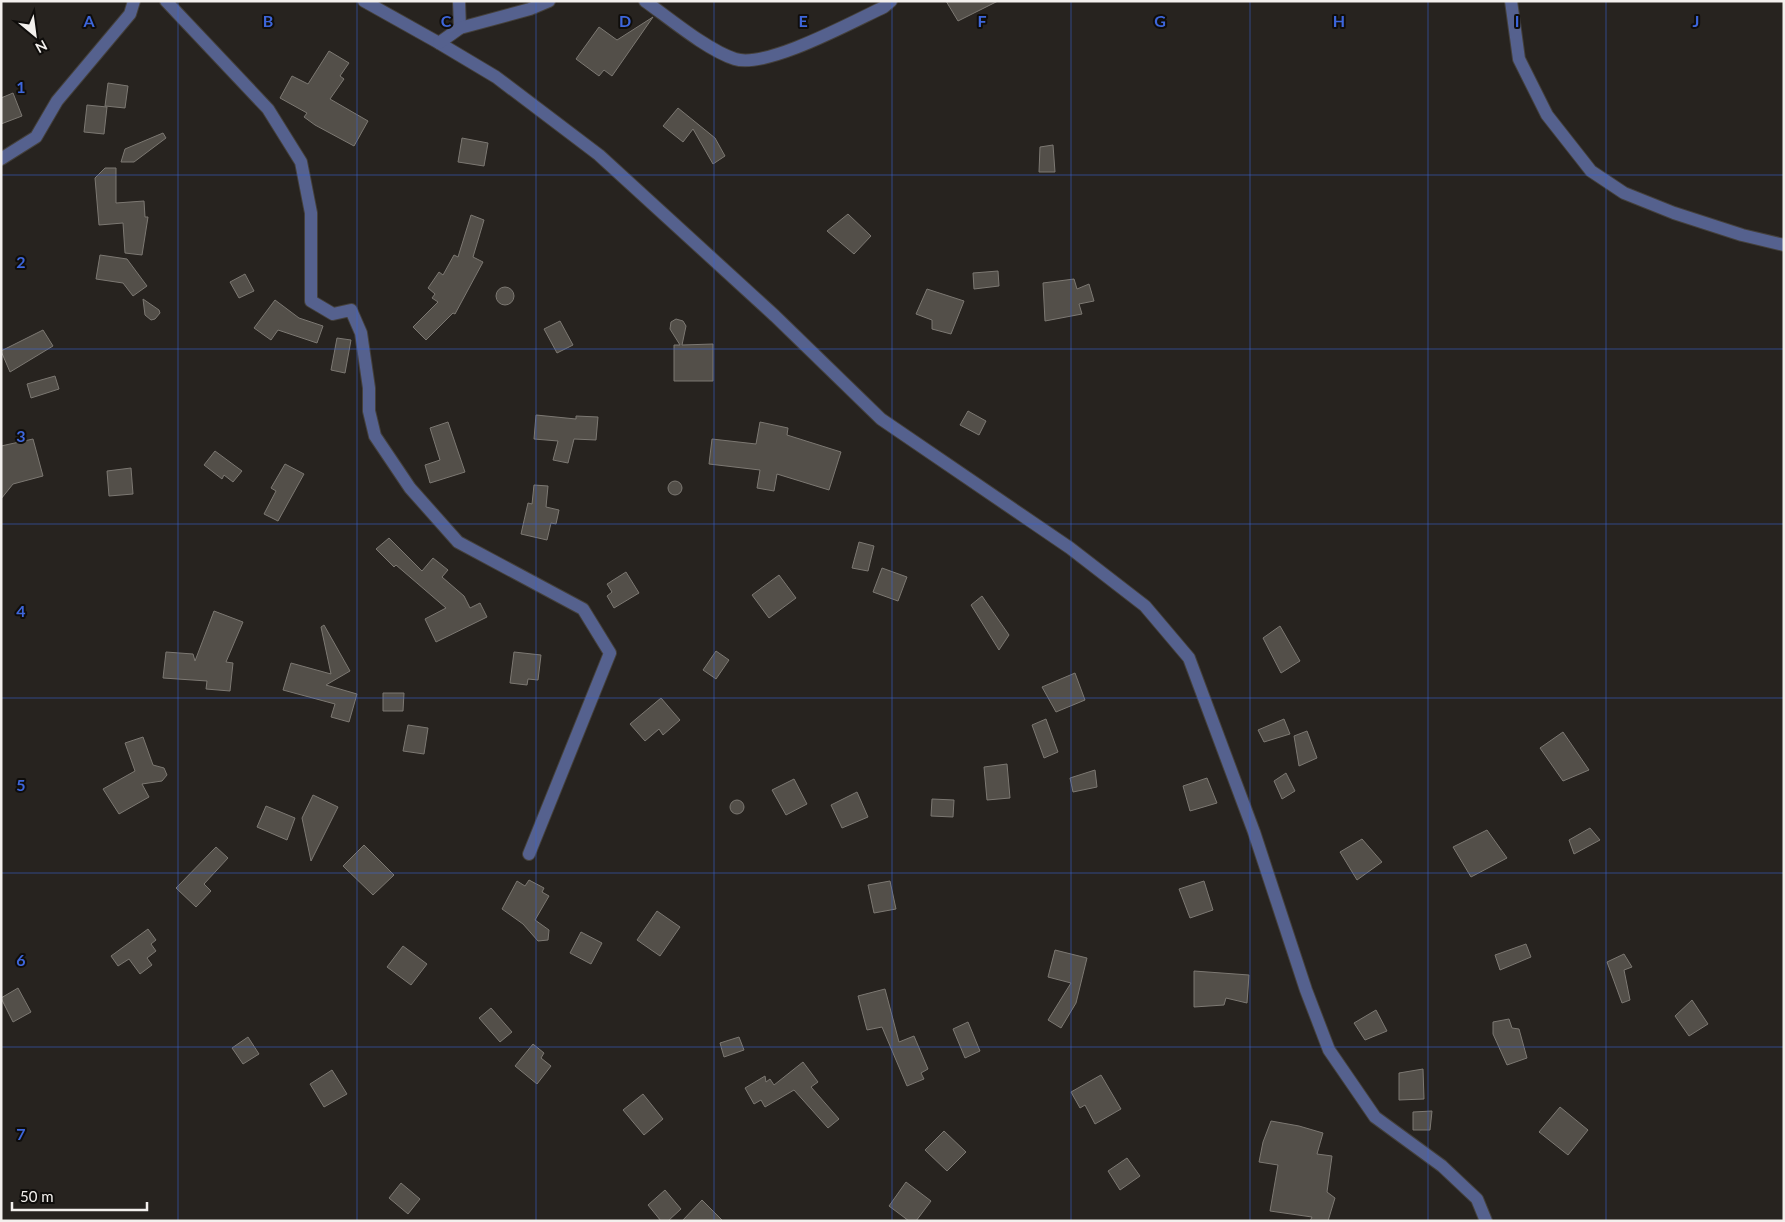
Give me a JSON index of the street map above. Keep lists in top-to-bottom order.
{
  "scale_bar": "50 m",
  "north": "bottom right",
  "grid": {
    "columns": [
      "A",
      "B",
      "C",
      "D",
      "E",
      "F",
      "G",
      "H",
      "I",
      "J"
    ],
    "rows": [
      "1",
      "2",
      "3",
      "4",
      "5",
      "6",
      "7"
    ]
  }
}
